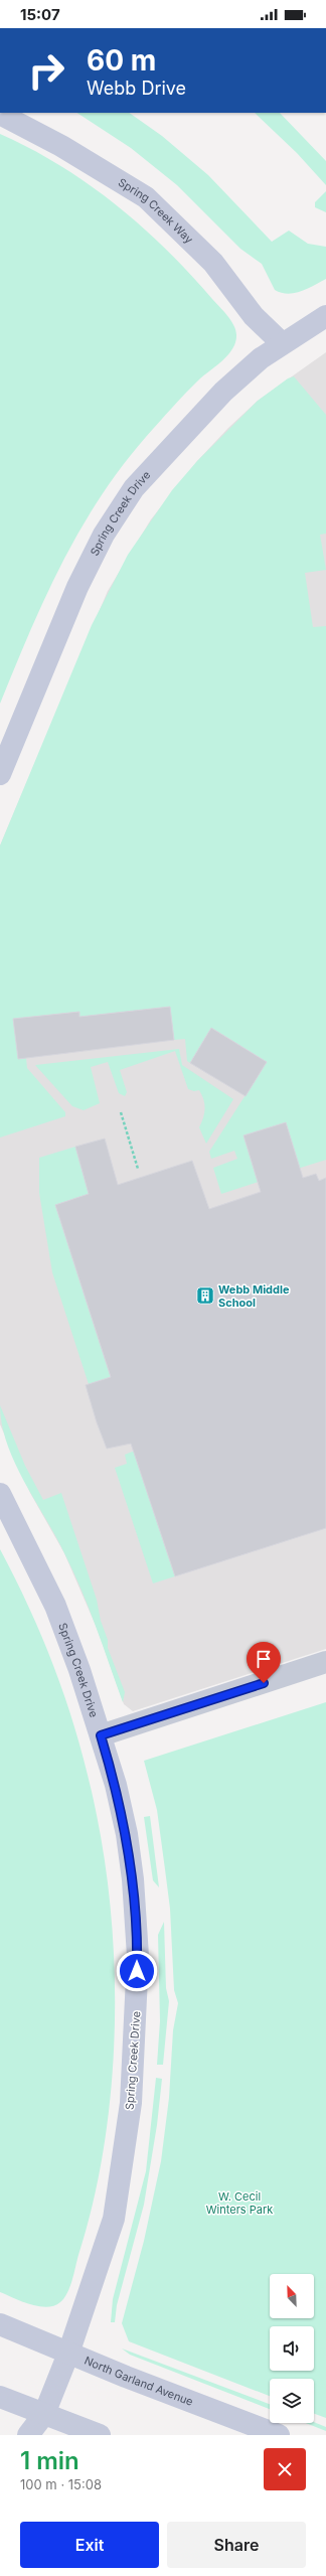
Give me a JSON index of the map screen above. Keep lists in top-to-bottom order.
{
  "streets": {
    "street": ["Spring Creek Way", "Spring Creek Drive", "North Garland Avenue"]
  },
  "crossings": [
    ["Spring Creek Way", "Spring Creek Drive"],
    ["Spring Creek Drive", "North Garland Avenue"]
  ],
  "parks": ["W. Cecil Winters Park"],
  "places": {
    "building": ["Webb Middle School"]
  },
  "north": "top left",
  "page": {
    "status": "15:07",
    "turn": ["60 m", "Webb Drive"],
    "heading": ["1 min", "100 m · 15:08"],
    "buttons": ["Exit", "Share"]
  }
}
